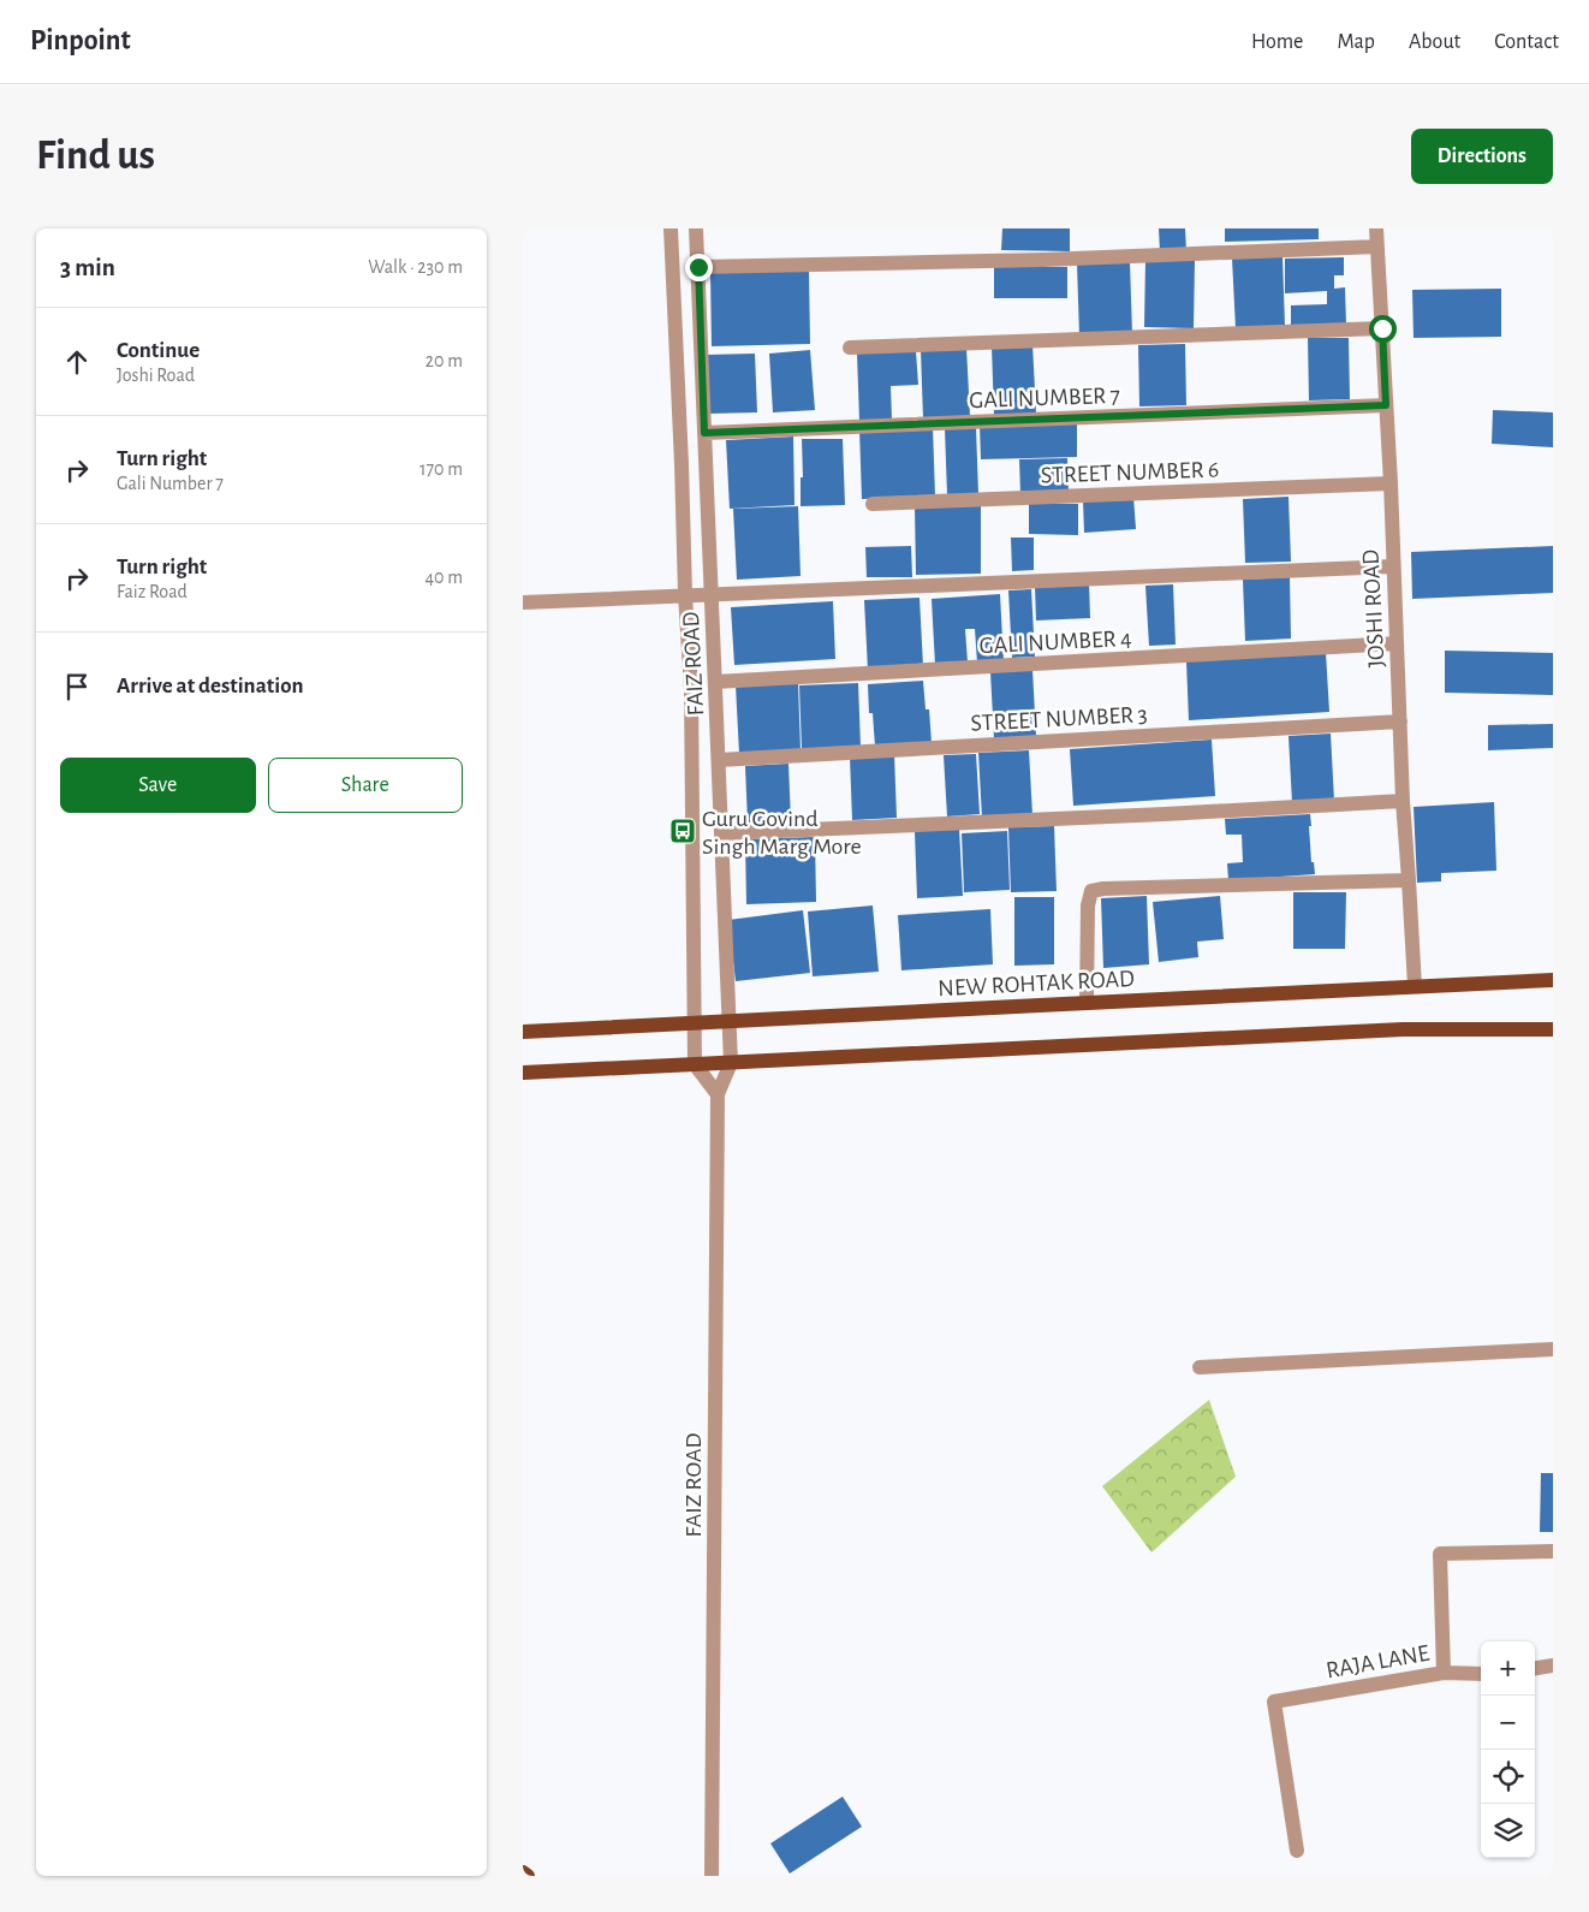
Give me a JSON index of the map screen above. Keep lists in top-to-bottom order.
{
  "streets": {
    "main road": ["NEW ROHTAK ROAD"],
    "street": [
      "GALI NUMBER 7",
      "STREET NUMBER 6",
      "JOSHI ROAD",
      "GALI NUMBER 4",
      "FAIZ ROAD",
      "STREET NUMBER 3",
      "RAJA LANE"
    ]
  },
  "crossings": [
    ["GALI NUMBER 7", "JOSHI ROAD"],
    ["GALI NUMBER 7", "FAIZ ROAD"],
    ["STREET NUMBER 6", "JOSHI ROAD"],
    ["JOSHI ROAD", "GALI NUMBER 4"],
    ["JOSHI ROAD", "STREET NUMBER 3"],
    ["JOSHI ROAD", "NEW ROHTAK ROAD"],
    ["GALI NUMBER 4", "FAIZ ROAD"],
    ["FAIZ ROAD", "STREET NUMBER 3"],
    ["FAIZ ROAD", "NEW ROHTAK ROAD"]
  ],
  "places": {
    "bus stop": ["Guru Govind Singh Marg More"]
  },
  "page": {
    "header": "Pinpoint",
    "nav": [
      "Home",
      "Map",
      "About",
      "Contact"
    ],
    "buttons": [
      "Directions",
      ["Save", "Share"]
    ],
    "title": "Find us",
    "heading": ["3 min", "Walk · 230 m"],
    "list": [
      ["Continue", "Joshi Road", "20 m"],
      ["Turn right", "Gali Number 7", "170 m"],
      ["Turn right", "Faiz Road", "40 m"],
      "Arrive at destination"
    ],
    "map_buttons": ["+", "−"]
  }
}
